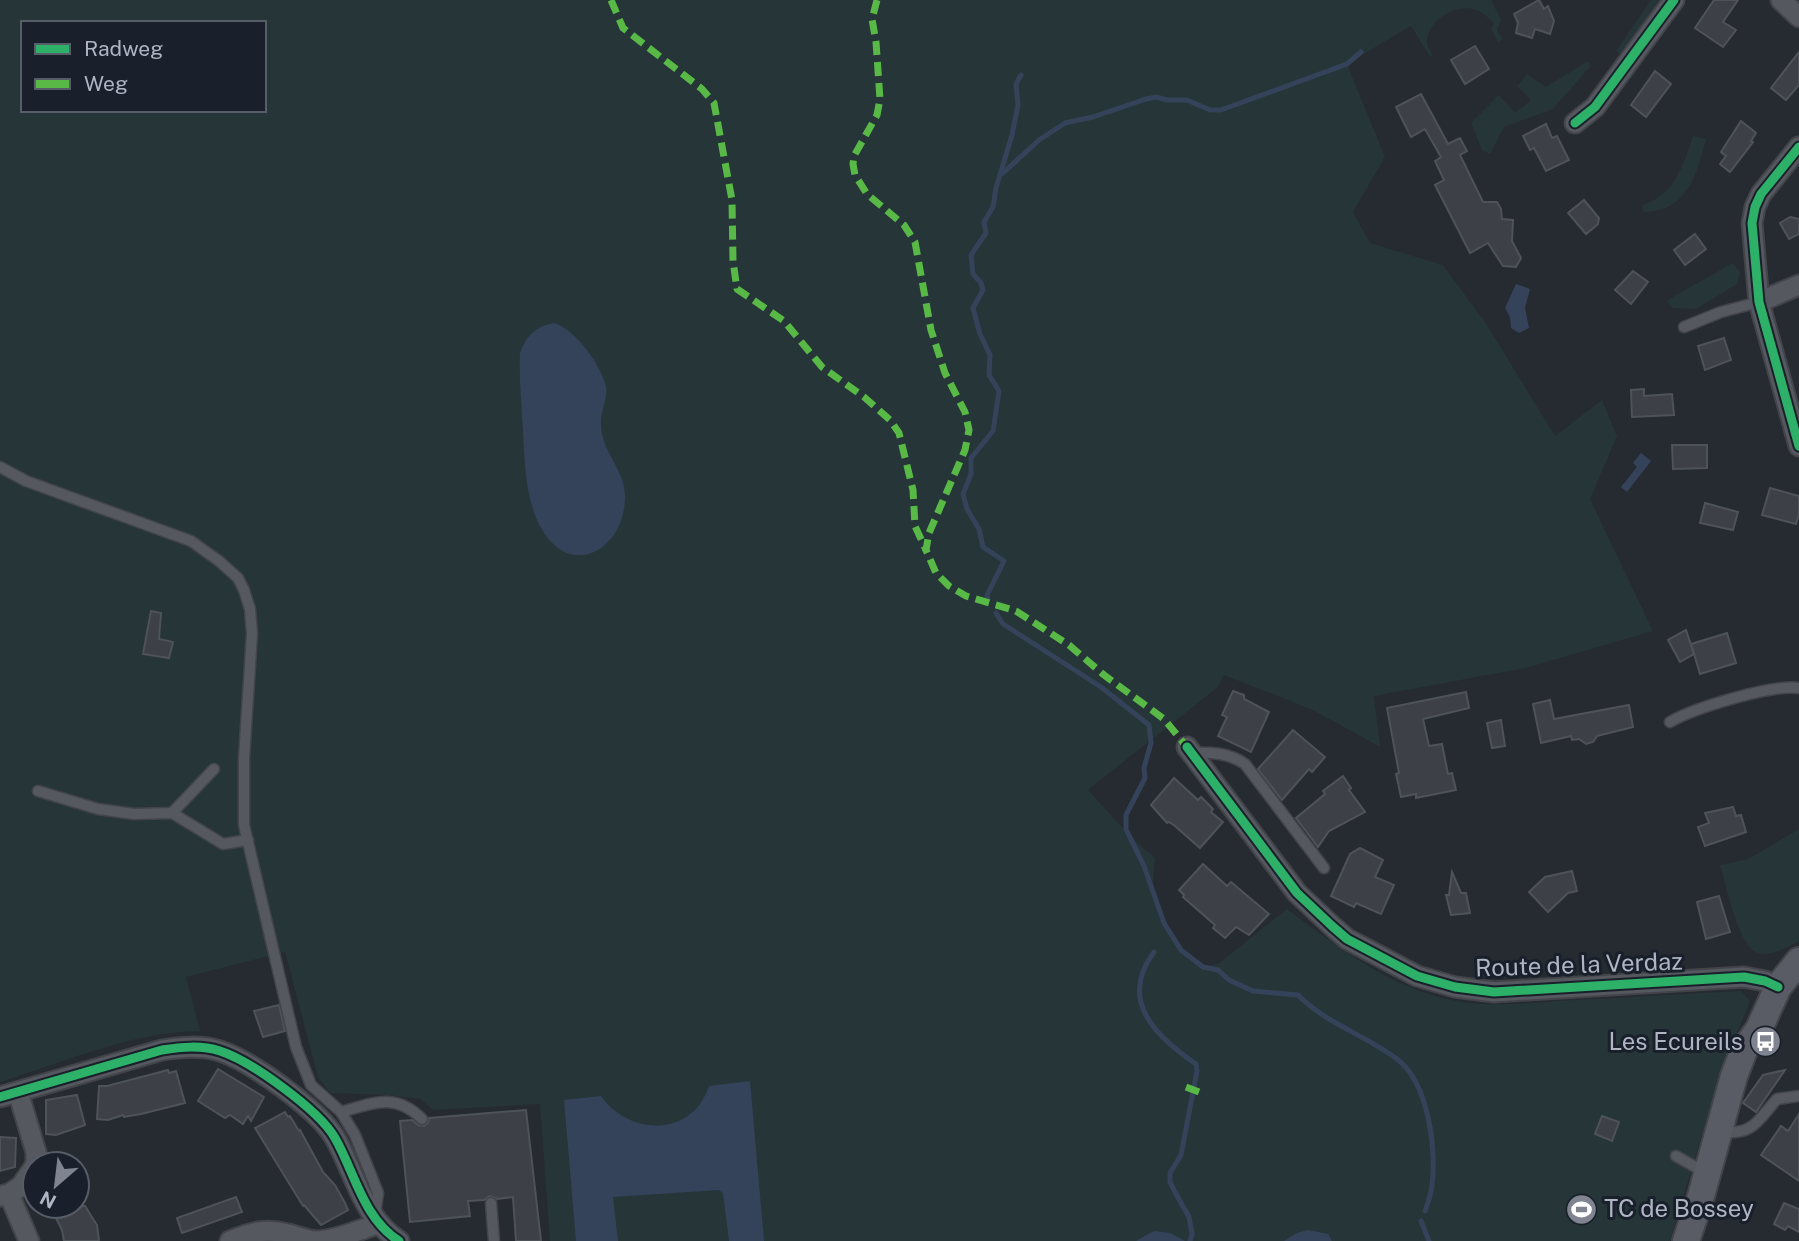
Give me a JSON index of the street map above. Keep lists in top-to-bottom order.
{
  "streets": {
    "street": ["Route de la Verdaz"]
  },
  "places": {
    "bus stop": ["Les Ecureils"],
    "sports": ["TC de Bossey"]
  },
  "legend": ["Radweg", "Weg"],
  "north": "bottom left"
}
